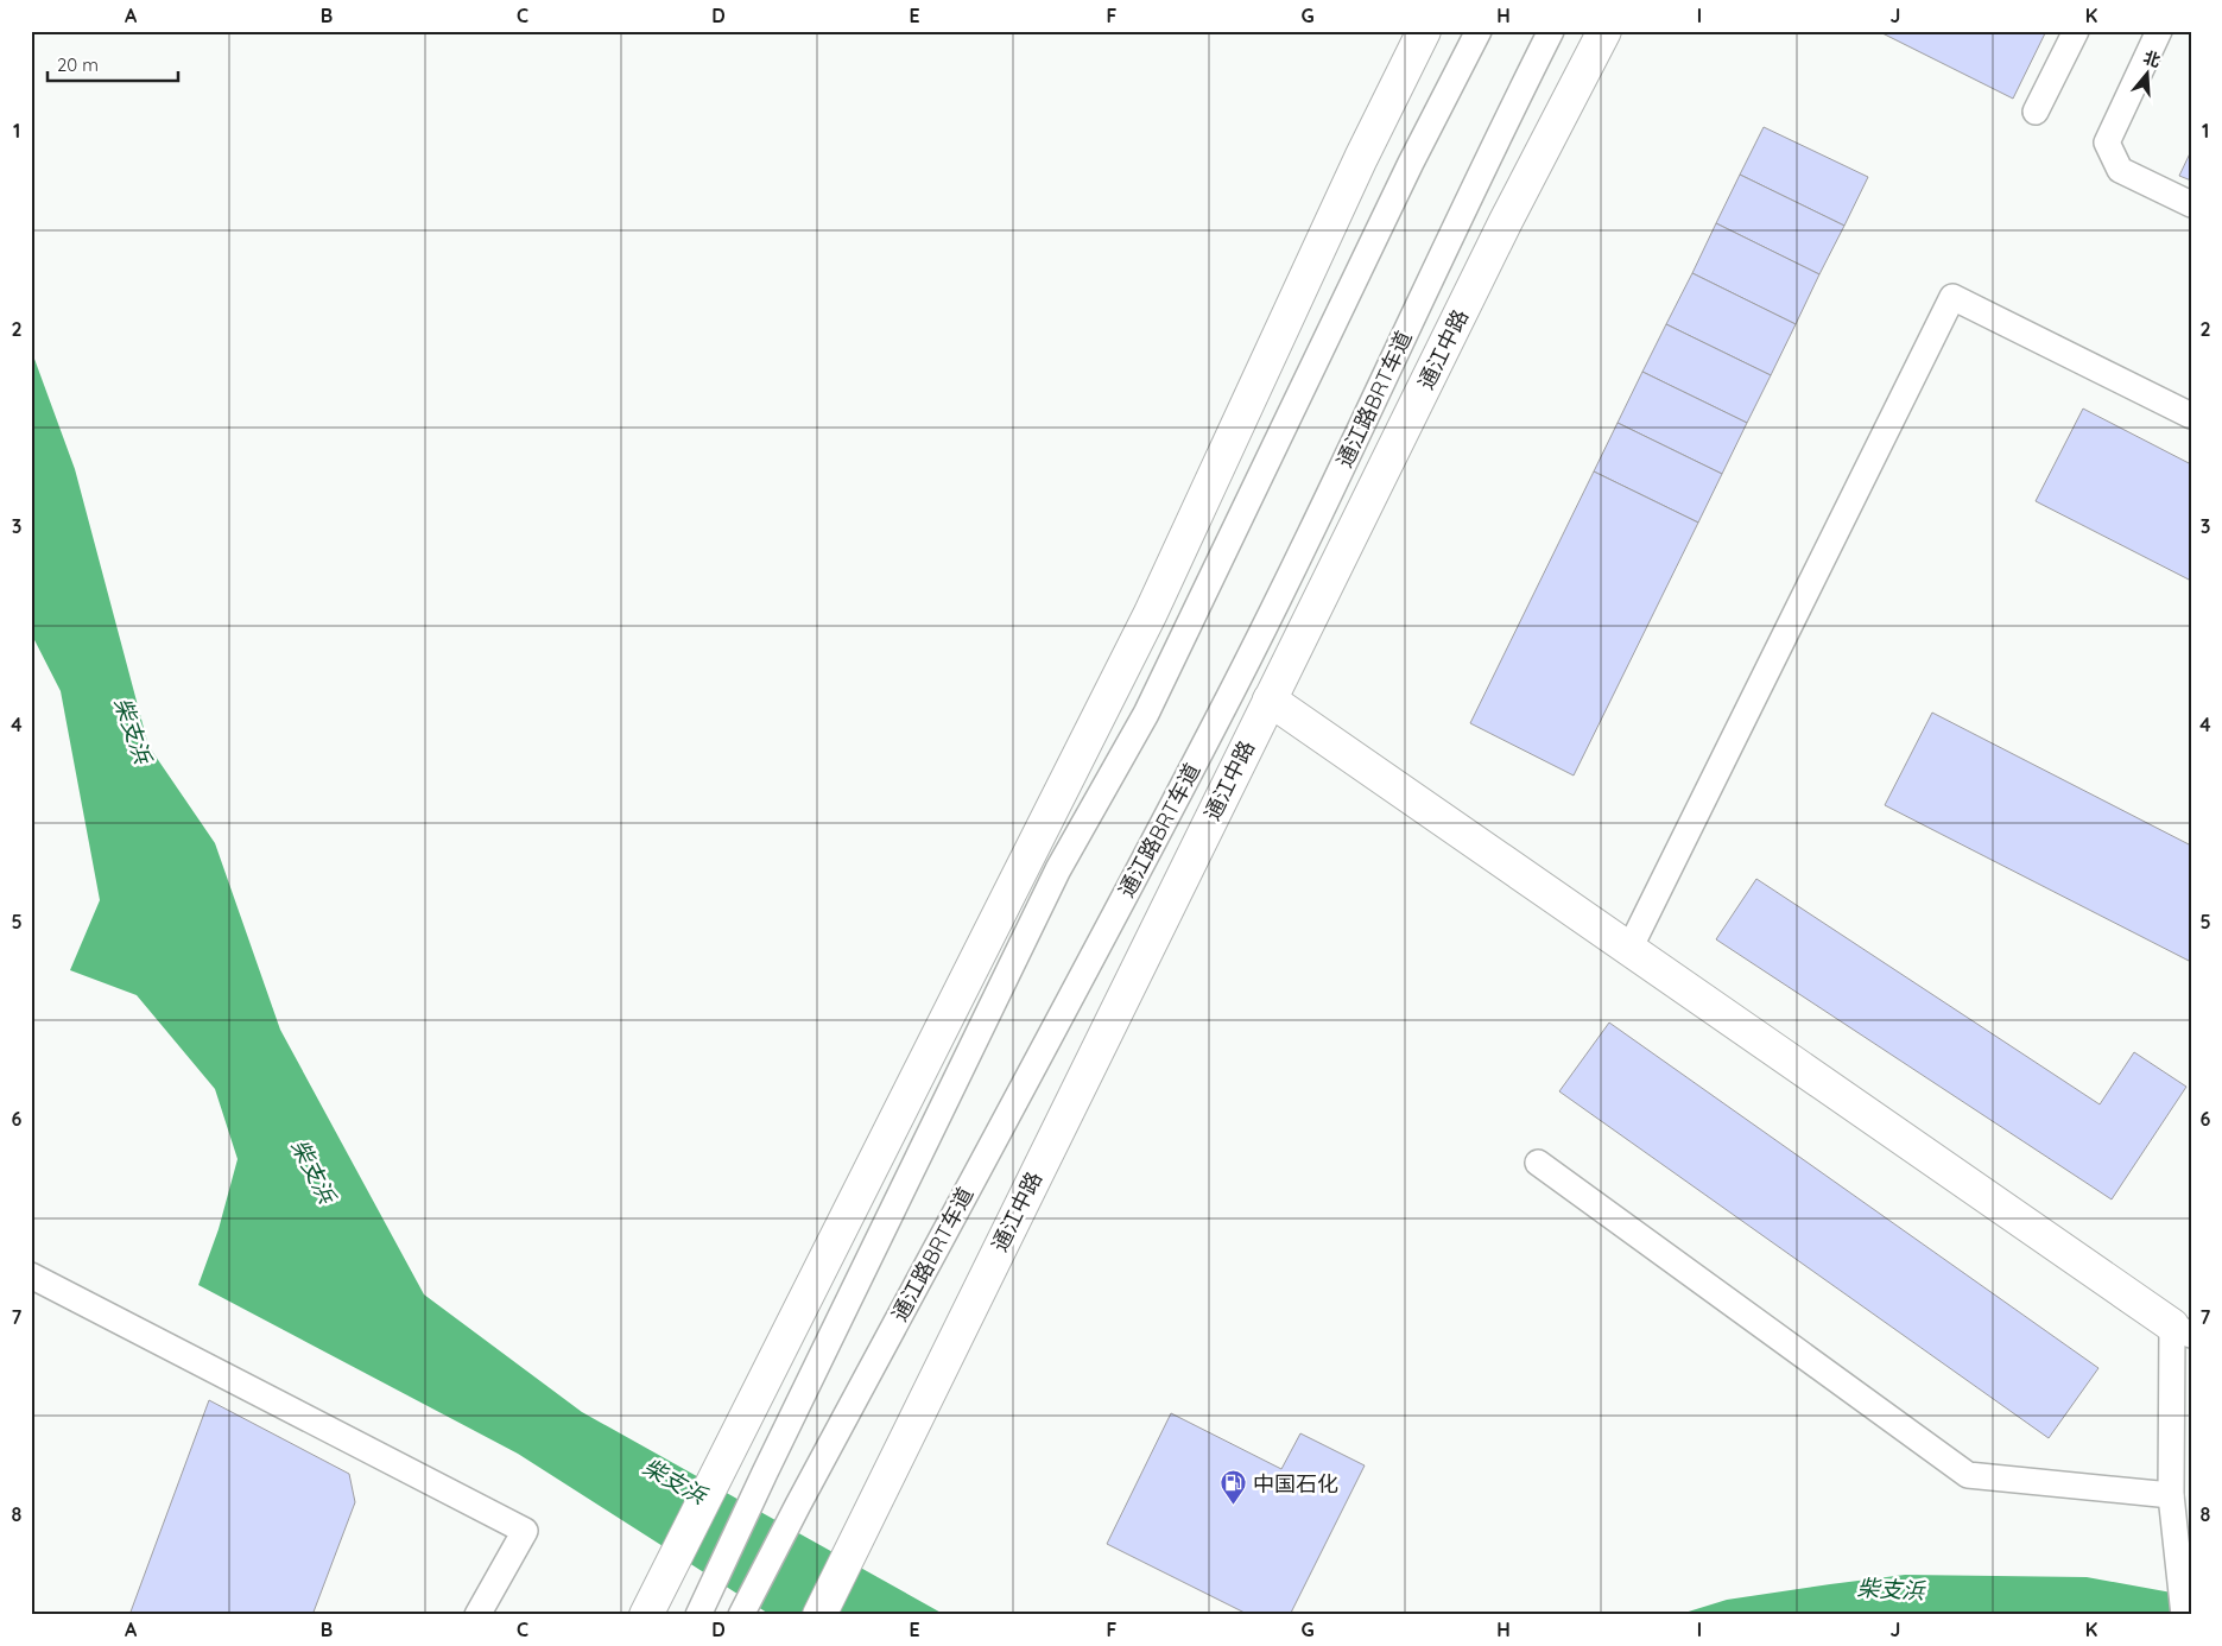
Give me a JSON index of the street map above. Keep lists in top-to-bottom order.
{
  "streets": {
    "main road": ["通江中路"],
    "lane": ["通江路BRT车道"]
  },
  "water": ["柴支浜"],
  "places": {
    "fuel station": ["中国石化"]
  },
  "scale_bar": "20 m",
  "north": "top",
  "grid": {
    "columns": [
      "A",
      "B",
      "C",
      "D",
      "E",
      "F",
      "G",
      "H",
      "I",
      "J",
      "K"
    ],
    "rows": [
      "1",
      "2",
      "3",
      "4",
      "5",
      "6",
      "7",
      "8"
    ]
  }
}
